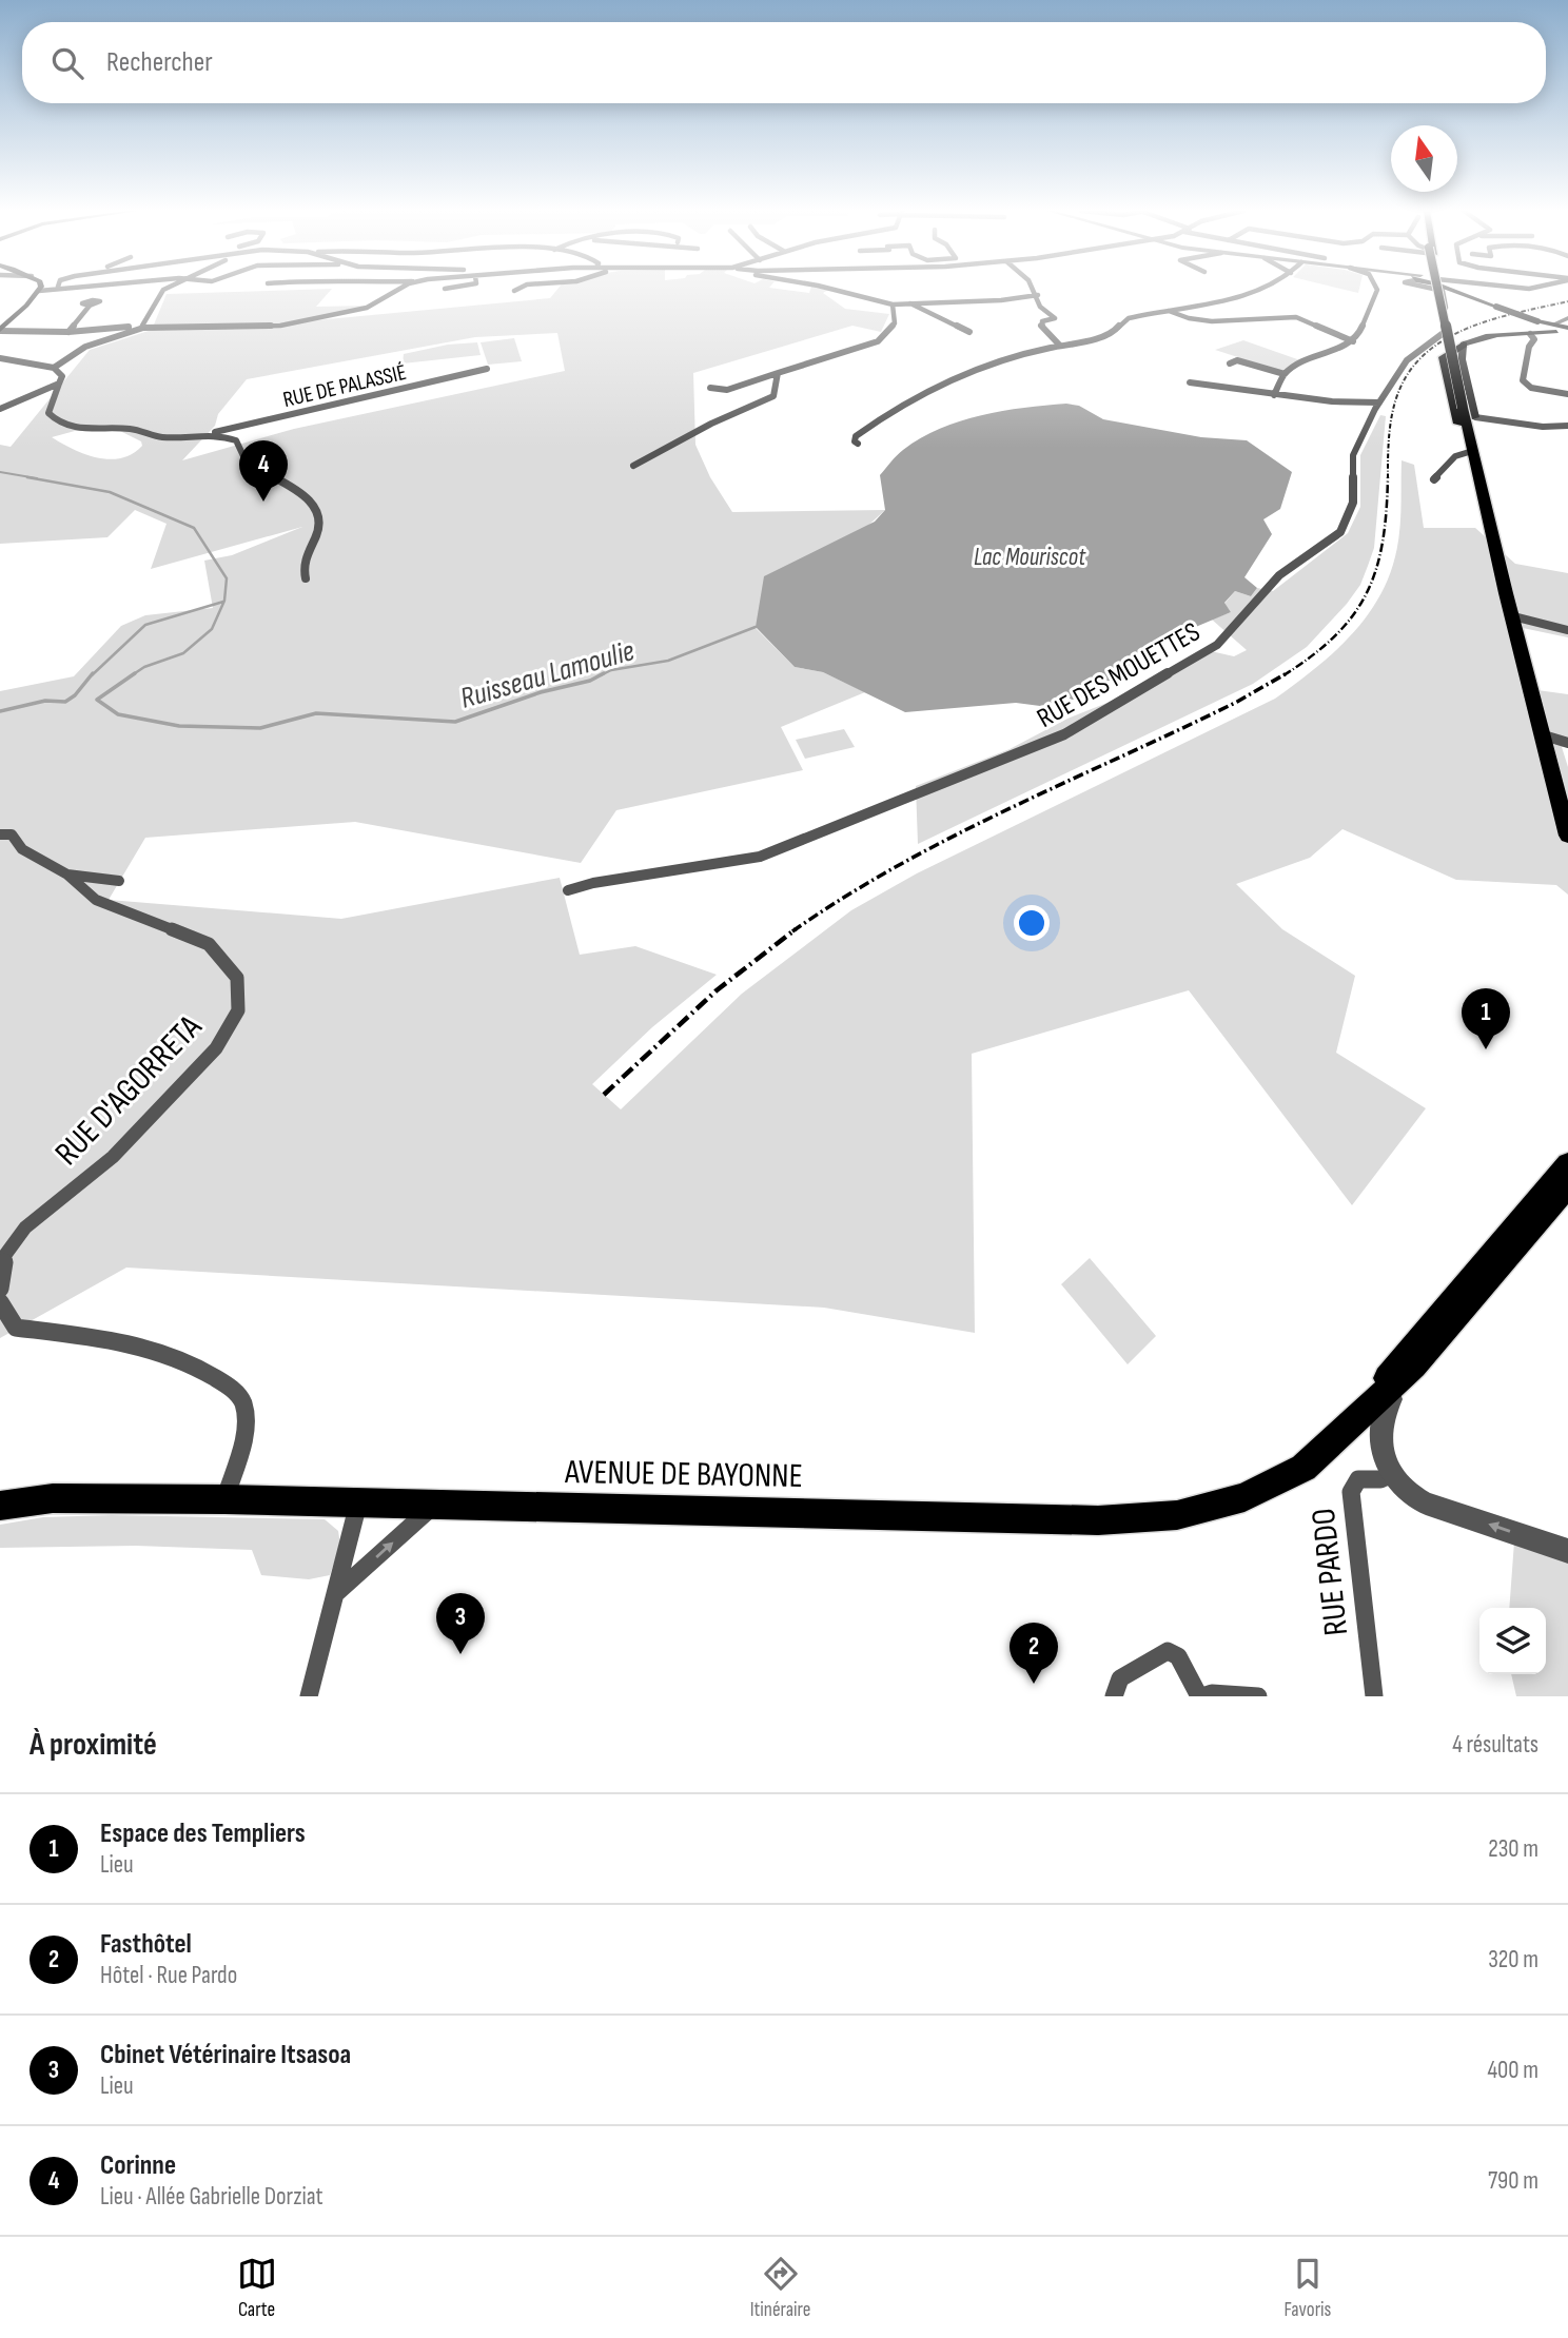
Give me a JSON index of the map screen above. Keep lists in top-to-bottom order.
{
  "streets": {
    "main road": ["AVENUE DE BAYONNE"],
    "street": [
      "RUE DE PALASSIÉ",
      "RUE DES MOUETTES",
      "RUE D'AGORRETA",
      "RUE PARDO"
    ]
  },
  "water": ["Lac Mouriscot", "Ruisseau Lamoulie"],
  "north": "top",
  "page": {
    "search": "Rechercher",
    "pins": [
      "4",
      "1",
      "3",
      "2"
    ],
    "heading": ["À proximité", "4 résultats"],
    "list": [
      {
        "mark": "1",
        "name": "Espace des Templiers",
        "note": "Lieu",
        "value": "230 m"
      },
      {
        "mark": "2",
        "name": "Fasthôtel",
        "note": "Hôtel · Rue Pardo",
        "value": "320 m"
      },
      {
        "mark": "3",
        "name": "Cbinet Vétérinaire Itsasoa",
        "note": "Lieu",
        "value": "400 m"
      },
      {
        "mark": "4",
        "name": "Corinne",
        "note": "Lieu · Allée Gabrielle Dorziat",
        "value": "790 m"
      }
    ],
    "nav": ["Carte", "Itinéraire", "Favoris"]
  }
}
